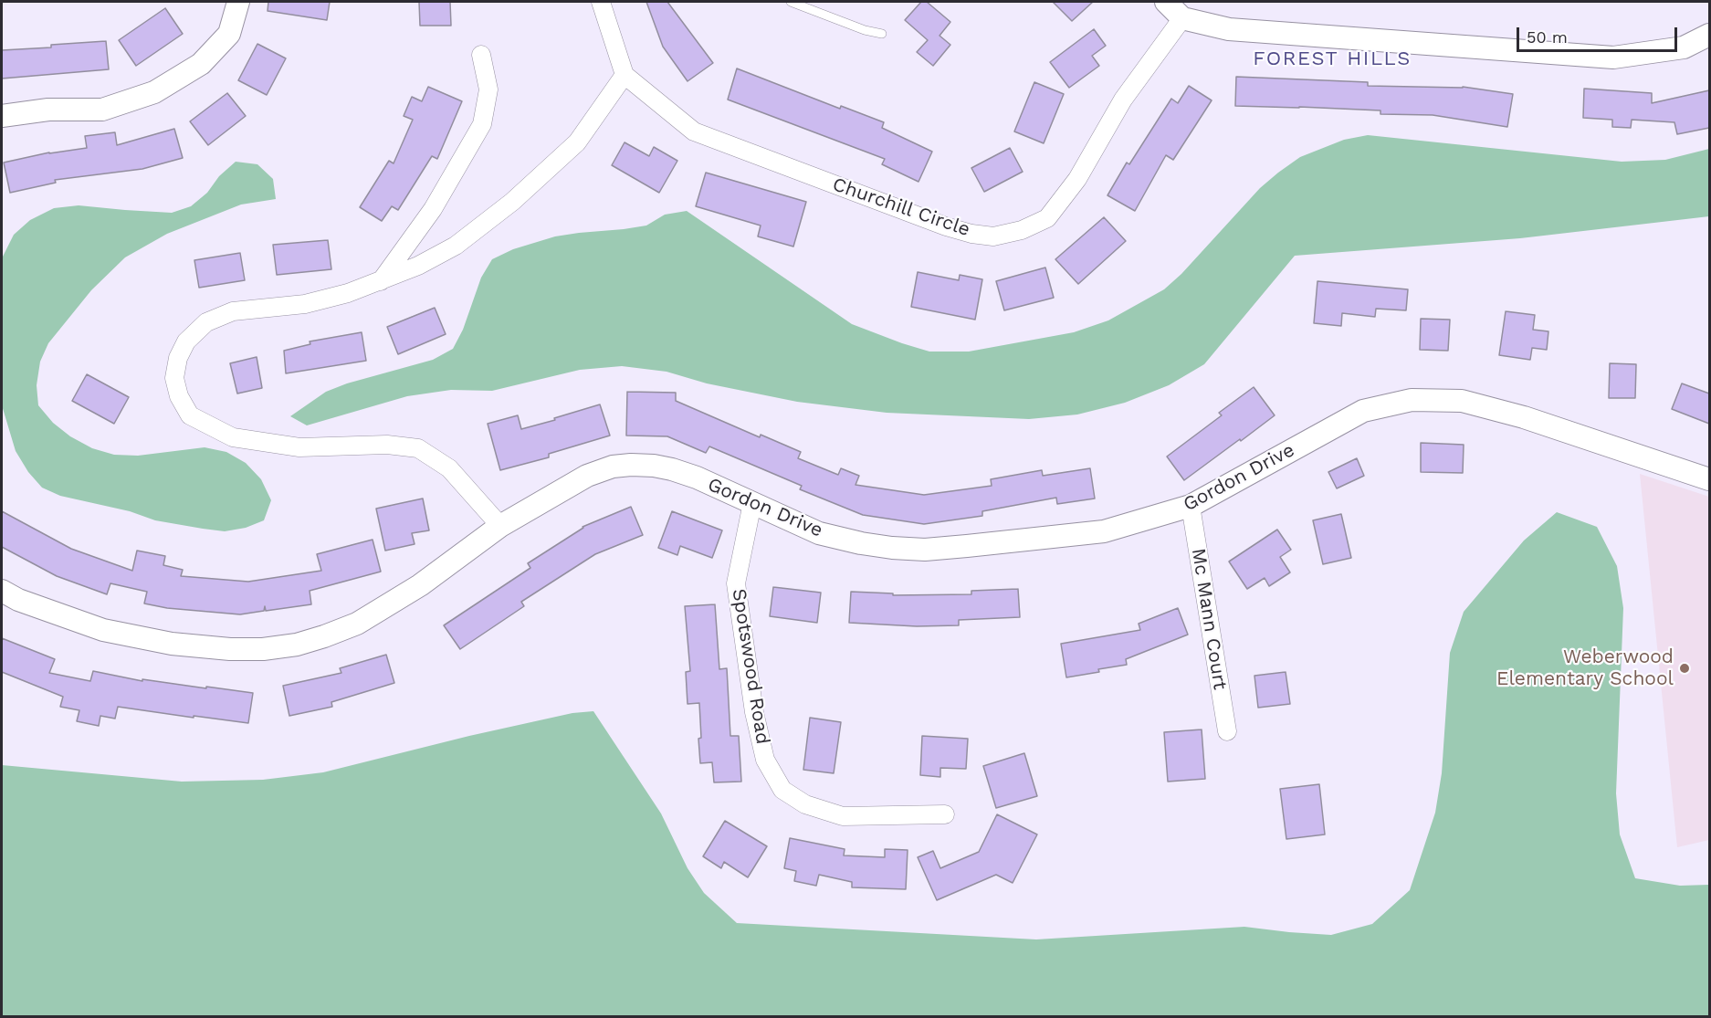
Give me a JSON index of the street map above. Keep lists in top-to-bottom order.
{
  "streets": {
    "street": [
      "Churchill Circle",
      "Gordon Drive",
      "Mc Mann Court",
      "Spotswood Road"
    ]
  },
  "crossings": [
    ["Gordon Drive", "Mc Mann Court"],
    ["Gordon Drive", "Spotswood Road"]
  ],
  "districts": ["FOREST HILLS"],
  "places": ["Weberwood Elementary School"],
  "scale_bar": "50 m"
}
